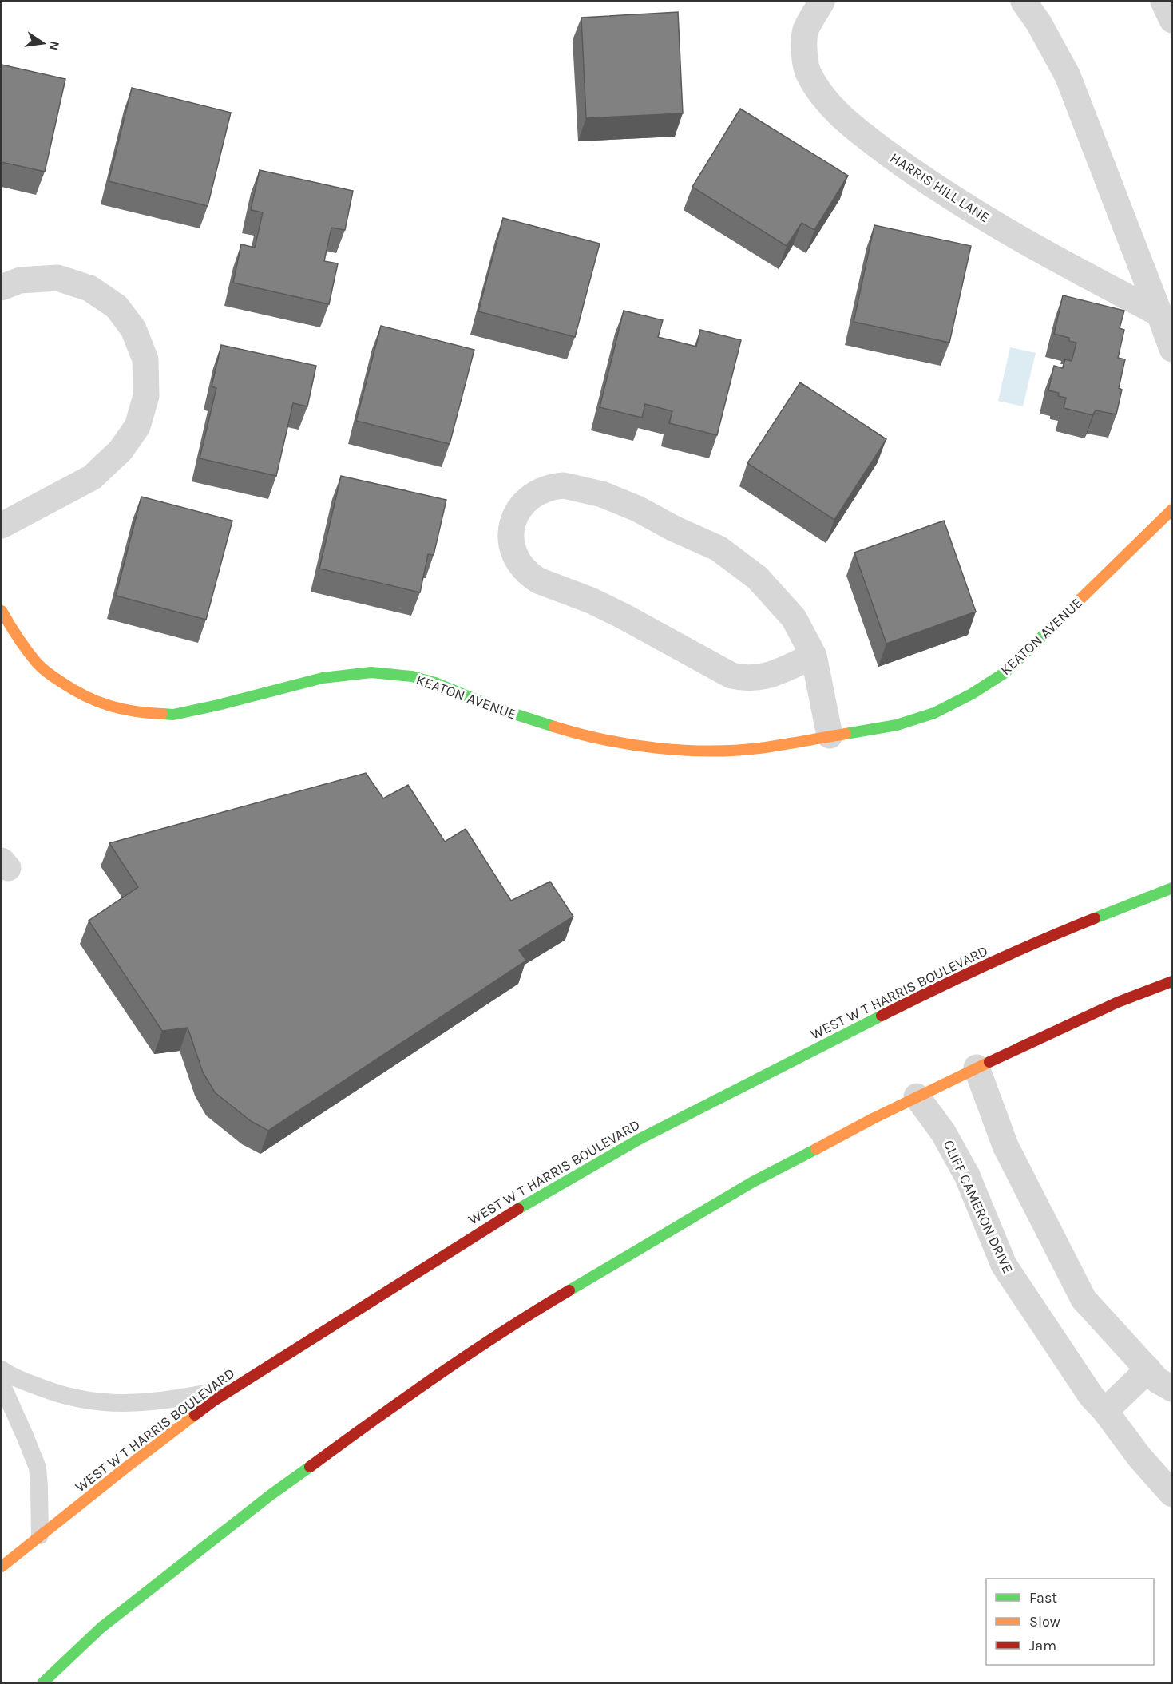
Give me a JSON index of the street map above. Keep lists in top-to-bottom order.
{
  "streets": {
    "main road": ["KEATON AVENUE", "WEST W T HARRIS BOULEVARD"],
    "street": ["HARRIS HILL LANE", "CLIFF CAMERON DRIVE"]
  },
  "legend": ["Fast", "Slow", "Jam"],
  "north": "right"
}
